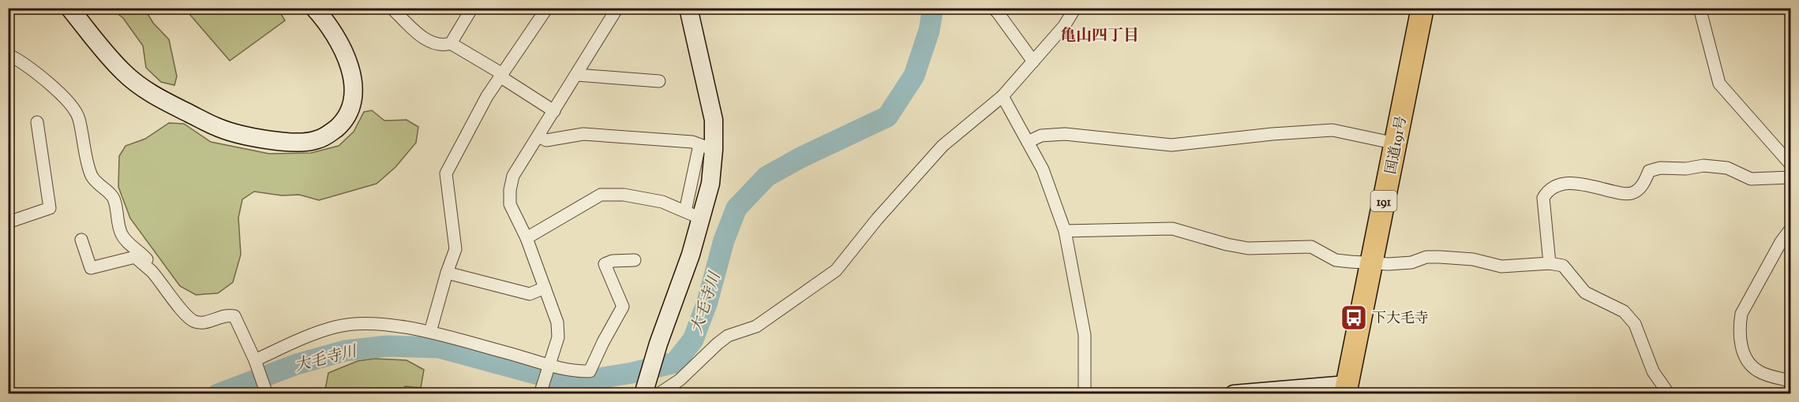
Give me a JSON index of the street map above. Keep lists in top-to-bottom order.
{
  "streets": {
    "highway": ["国道191号", "191"]
  },
  "districts": ["亀山四丁目"],
  "water": ["大毛寺川"],
  "places": {
    "bus stop": ["下大毛寺"]
  }
}
